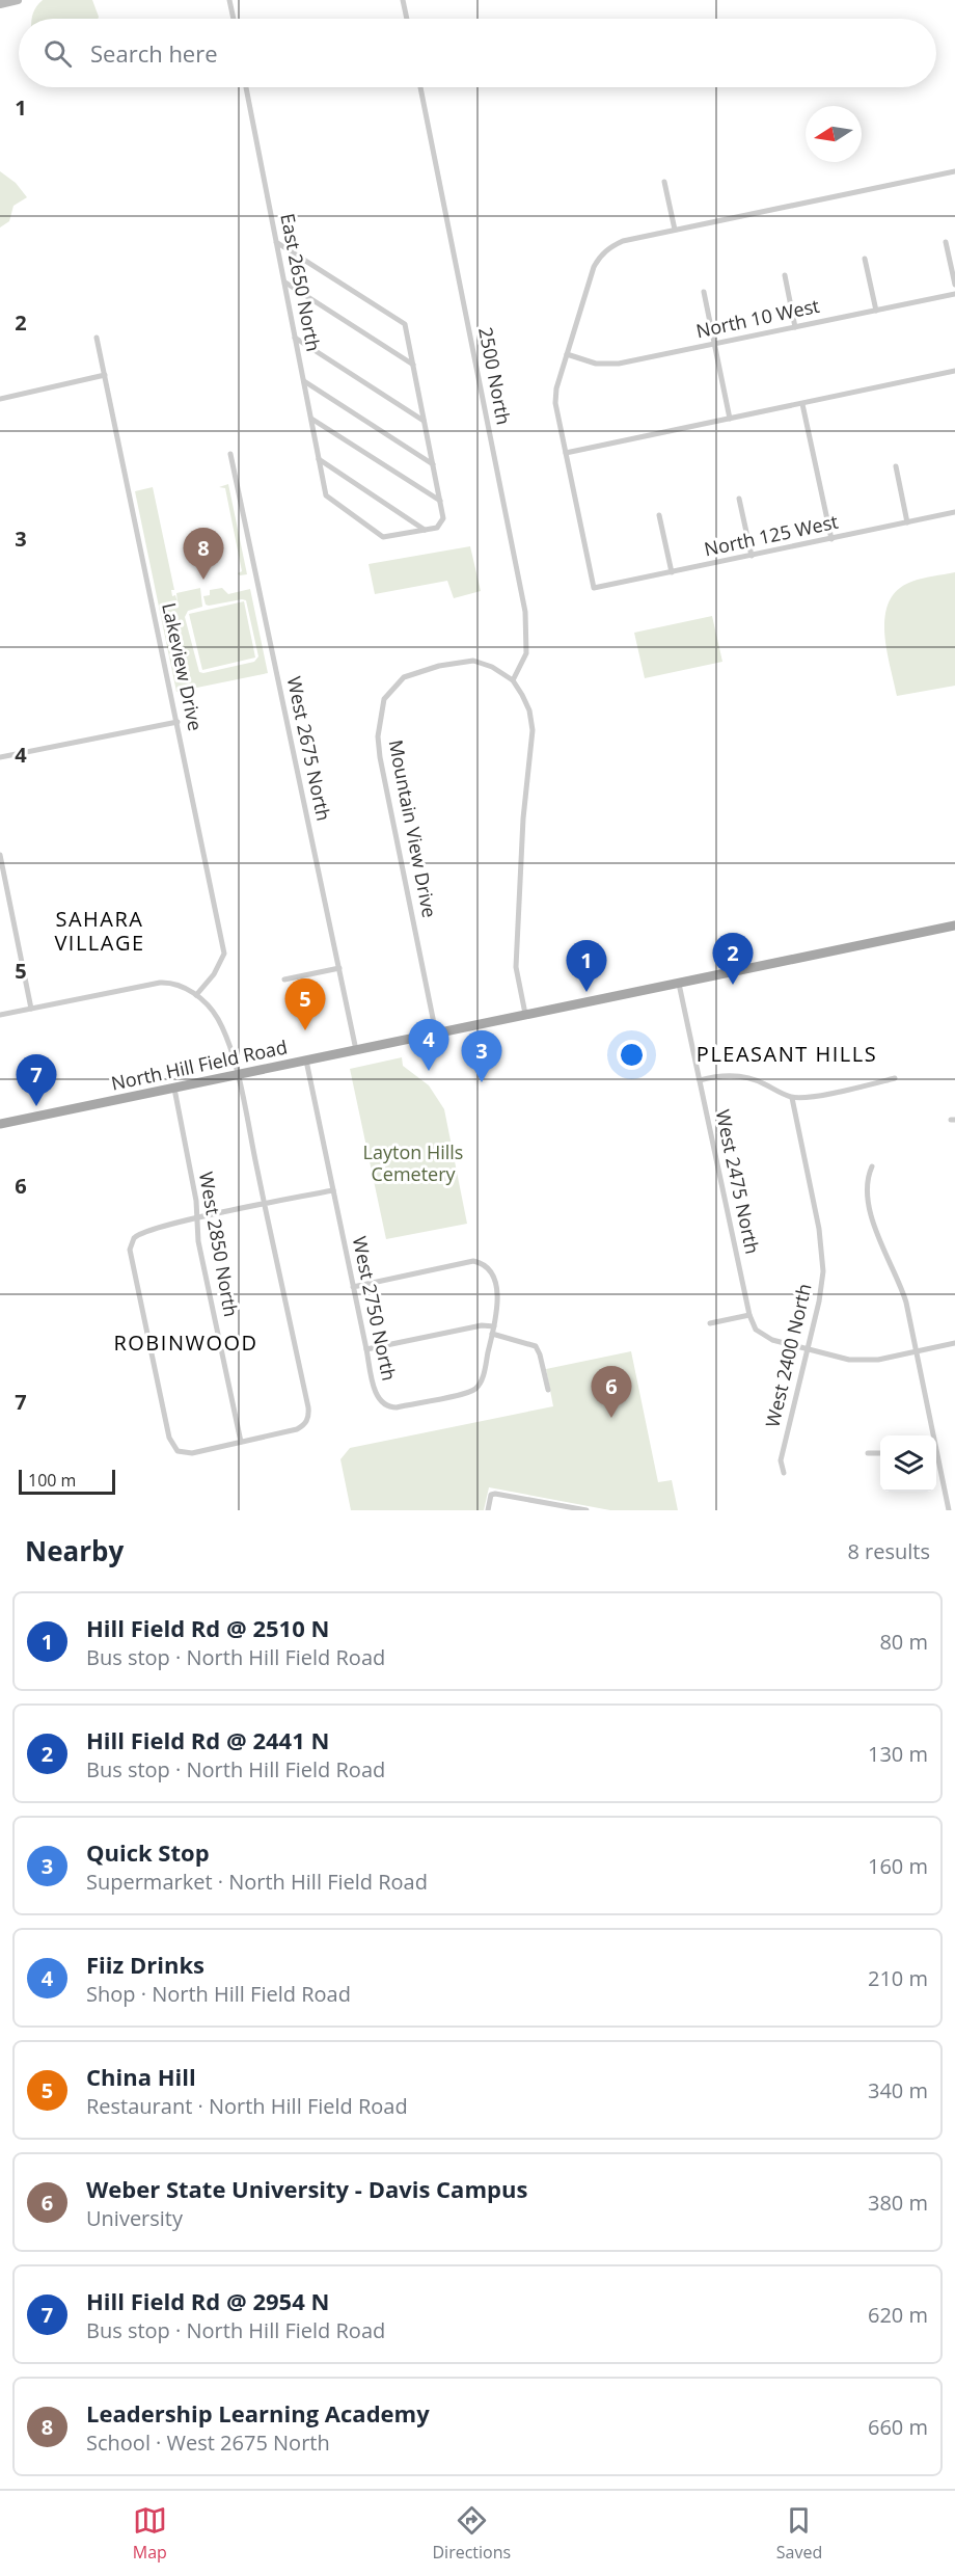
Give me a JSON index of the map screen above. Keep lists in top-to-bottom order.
{
  "streets": {
    "main road": ["North Hill Field Road"],
    "street": [
      "East 2650 North",
      "North 10 West",
      "2500 North",
      "North 125 West",
      "Lakeview Drive",
      "West 2675 North",
      "Mountain View Drive",
      "West 2475 North",
      "West 2850 North",
      "West 2750 North",
      "West 2400 North"
    ]
  },
  "crossings": [
    ["2500 North", "Mountain View Drive"],
    ["West 2675 North", "North Hill Field Road"],
    ["Mountain View Drive", "North Hill Field Road"],
    ["North Hill Field Road", "West 2475 North"],
    ["North Hill Field Road", "West 2850 North"],
    ["North Hill Field Road", "West 2750 North"],
    ["West 2475 North", "West 2400 North"]
  ],
  "districts": ["SAHARA VILLAGE", "PLEASANT HILLS", "ROBINWOOD"],
  "parks": ["Layton Hills Cemetery"],
  "scale_bar": "100 m",
  "north": "left",
  "page": {
    "search": "Search here",
    "pins": [
      "8",
      "2",
      "1",
      "5",
      "4",
      "3",
      "7",
      "6"
    ],
    "scale": "100 m",
    "heading": ["Nearby", "8 results"],
    "list": [
      {
        "mark": "1",
        "name": "Hill Field Rd @ 2510 N",
        "note": "Bus stop · North Hill Field Road",
        "value": "80 m"
      },
      {
        "mark": "2",
        "name": "Hill Field Rd @ 2441 N",
        "note": "Bus stop · North Hill Field Road",
        "value": "130 m"
      },
      {
        "mark": "3",
        "name": "Quick Stop",
        "note": "Supermarket · North Hill Field Road",
        "value": "160 m"
      },
      {
        "mark": "4",
        "name": "Fiiz Drinks",
        "note": "Shop · North Hill Field Road",
        "value": "210 m"
      },
      {
        "mark": "5",
        "name": "China Hill",
        "note": "Restaurant · North Hill Field Road",
        "value": "340 m"
      },
      {
        "mark": "6",
        "name": "Weber State University - Davis Campus",
        "note": "University",
        "value": "380 m"
      },
      {
        "mark": "7",
        "name": "Hill Field Rd @ 2954 N",
        "note": "Bus stop · North Hill Field Road",
        "value": "620 m"
      },
      {
        "mark": "8",
        "name": "Leadership Learning Academy",
        "note": "School · West 2675 North",
        "value": "660 m"
      }
    ],
    "nav": ["Map", "Directions", "Saved"]
  },
  "grid": {
    "rows": [
      "1",
      "2",
      "3",
      "4",
      "5",
      "6",
      "7"
    ]
  }
}
